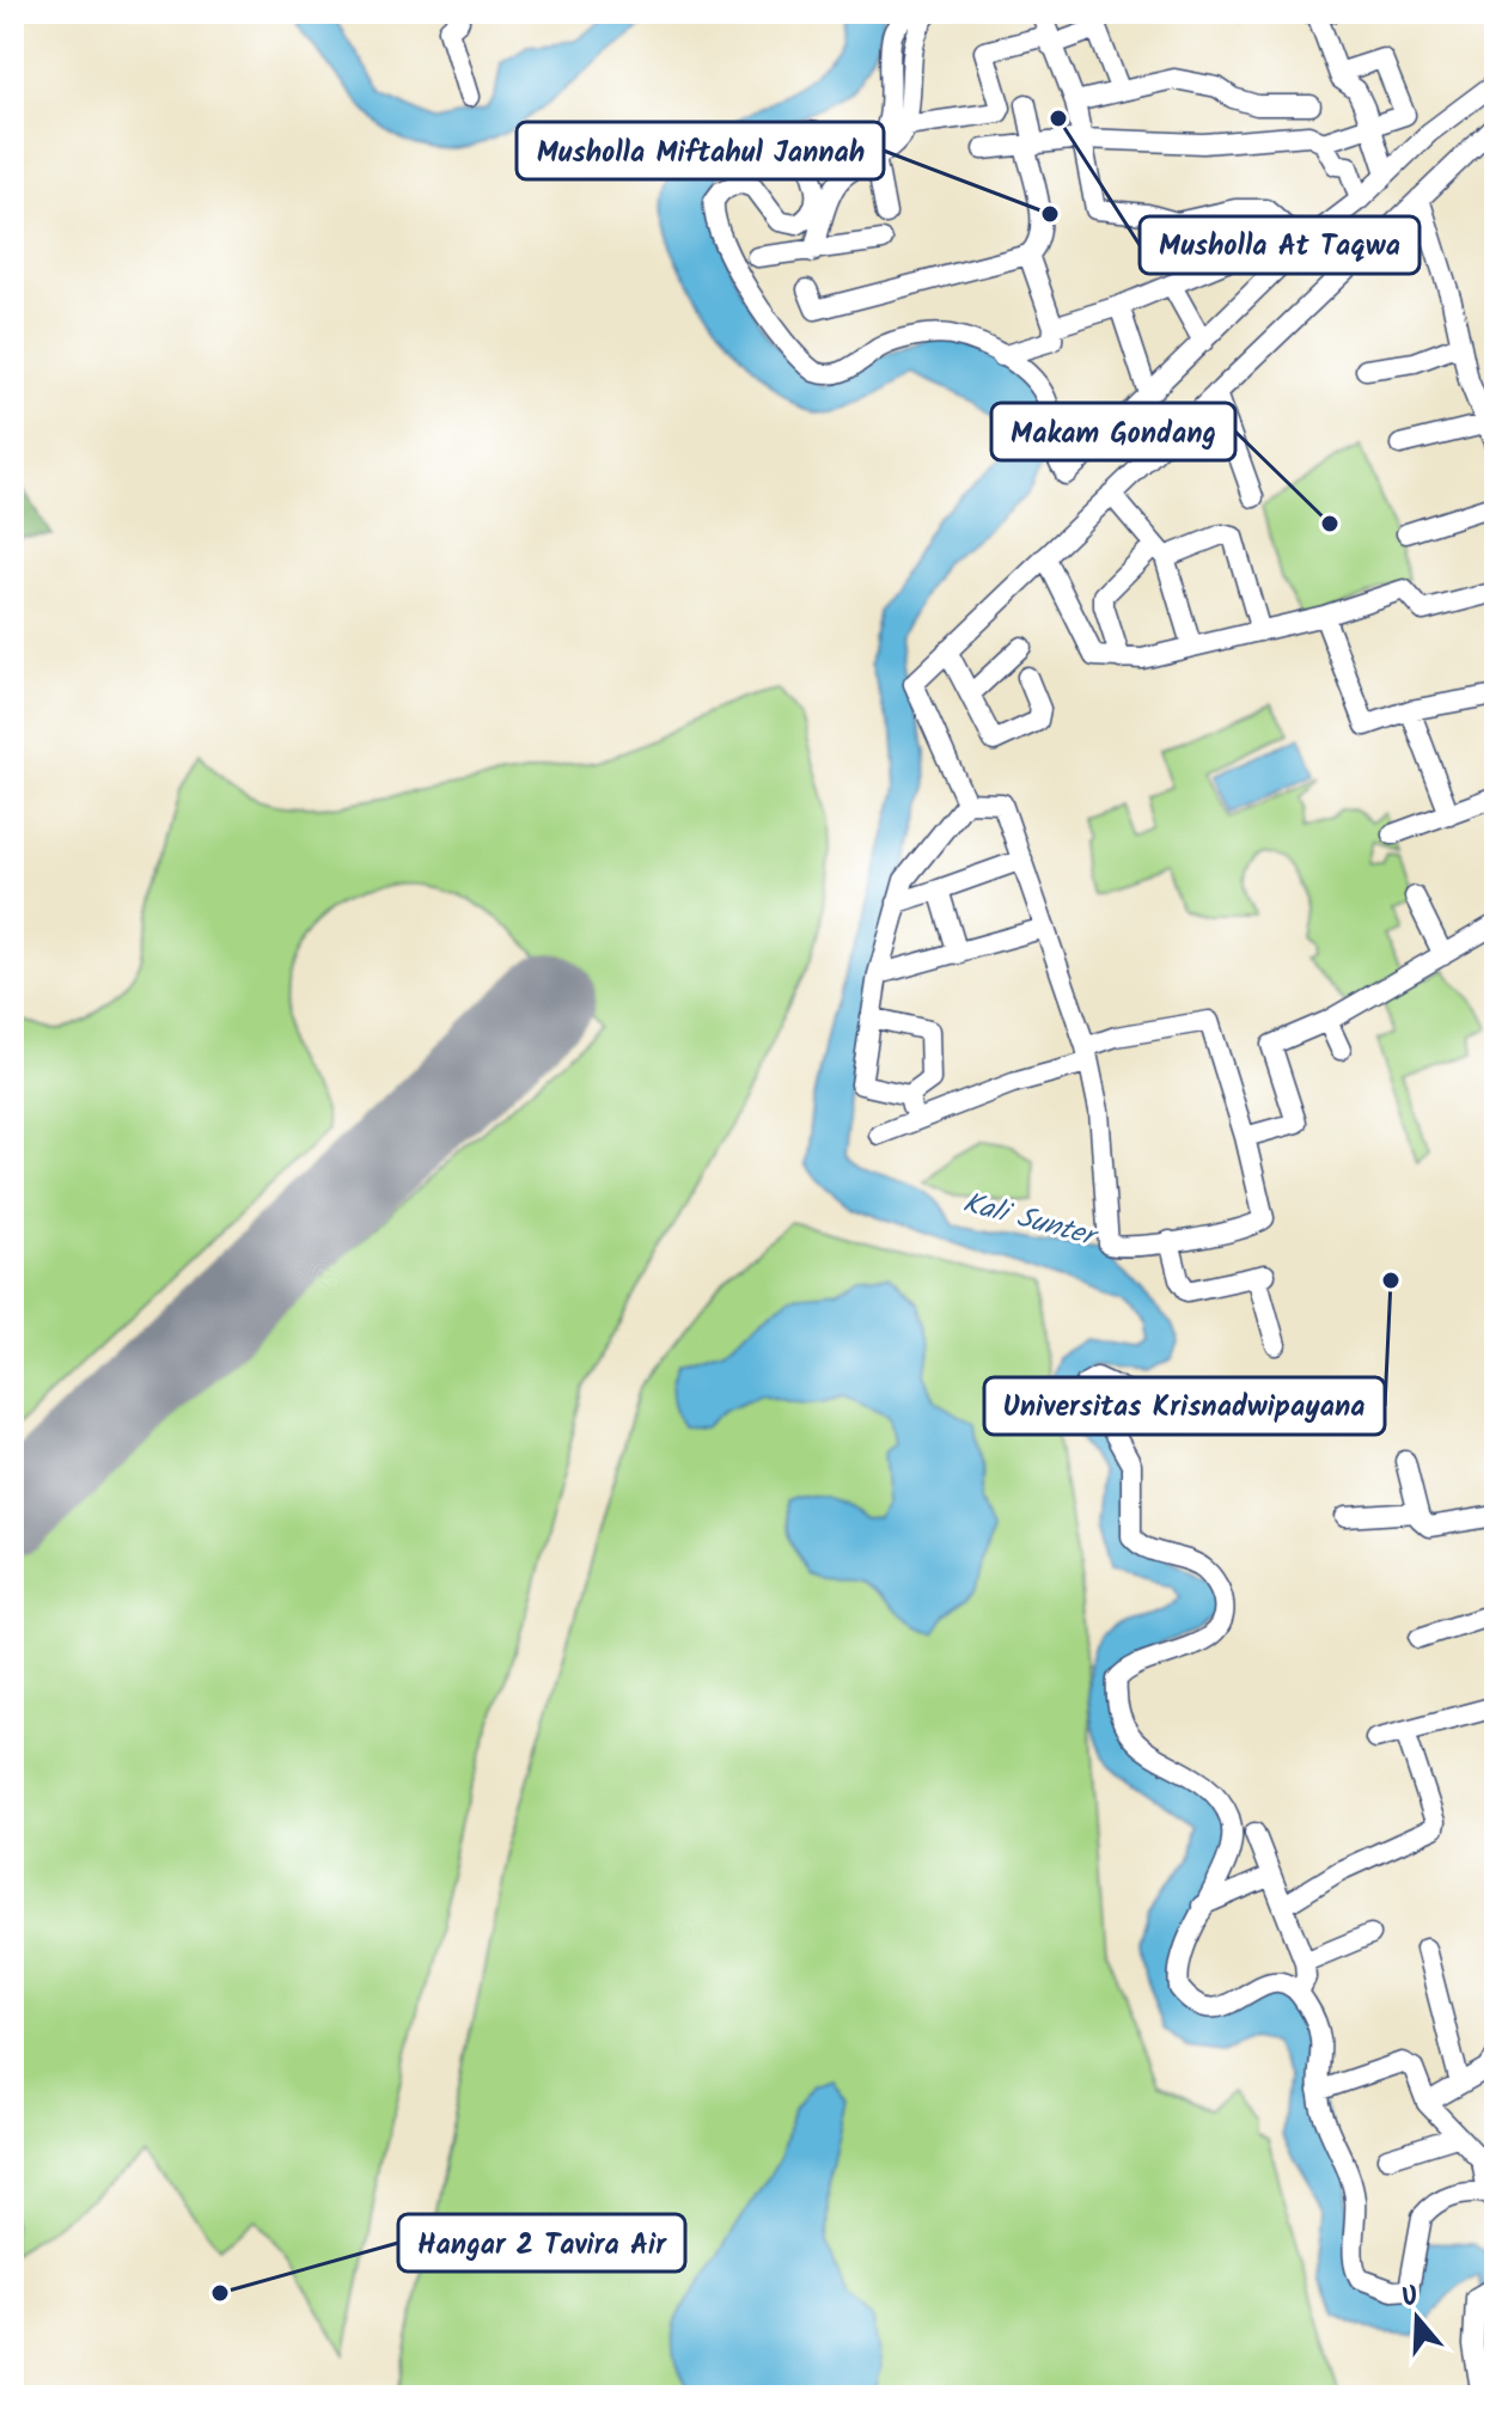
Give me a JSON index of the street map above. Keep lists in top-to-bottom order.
{
  "water": ["Kali Sunter"],
  "places": [
    "Musholla At Taqwa",
    "Musholla Miftahul Jannah",
    "Makam Gondang",
    "Universitas Krisnadwipayana",
    "Hangar 2 Tavira Air"
  ],
  "north": "top"
}
